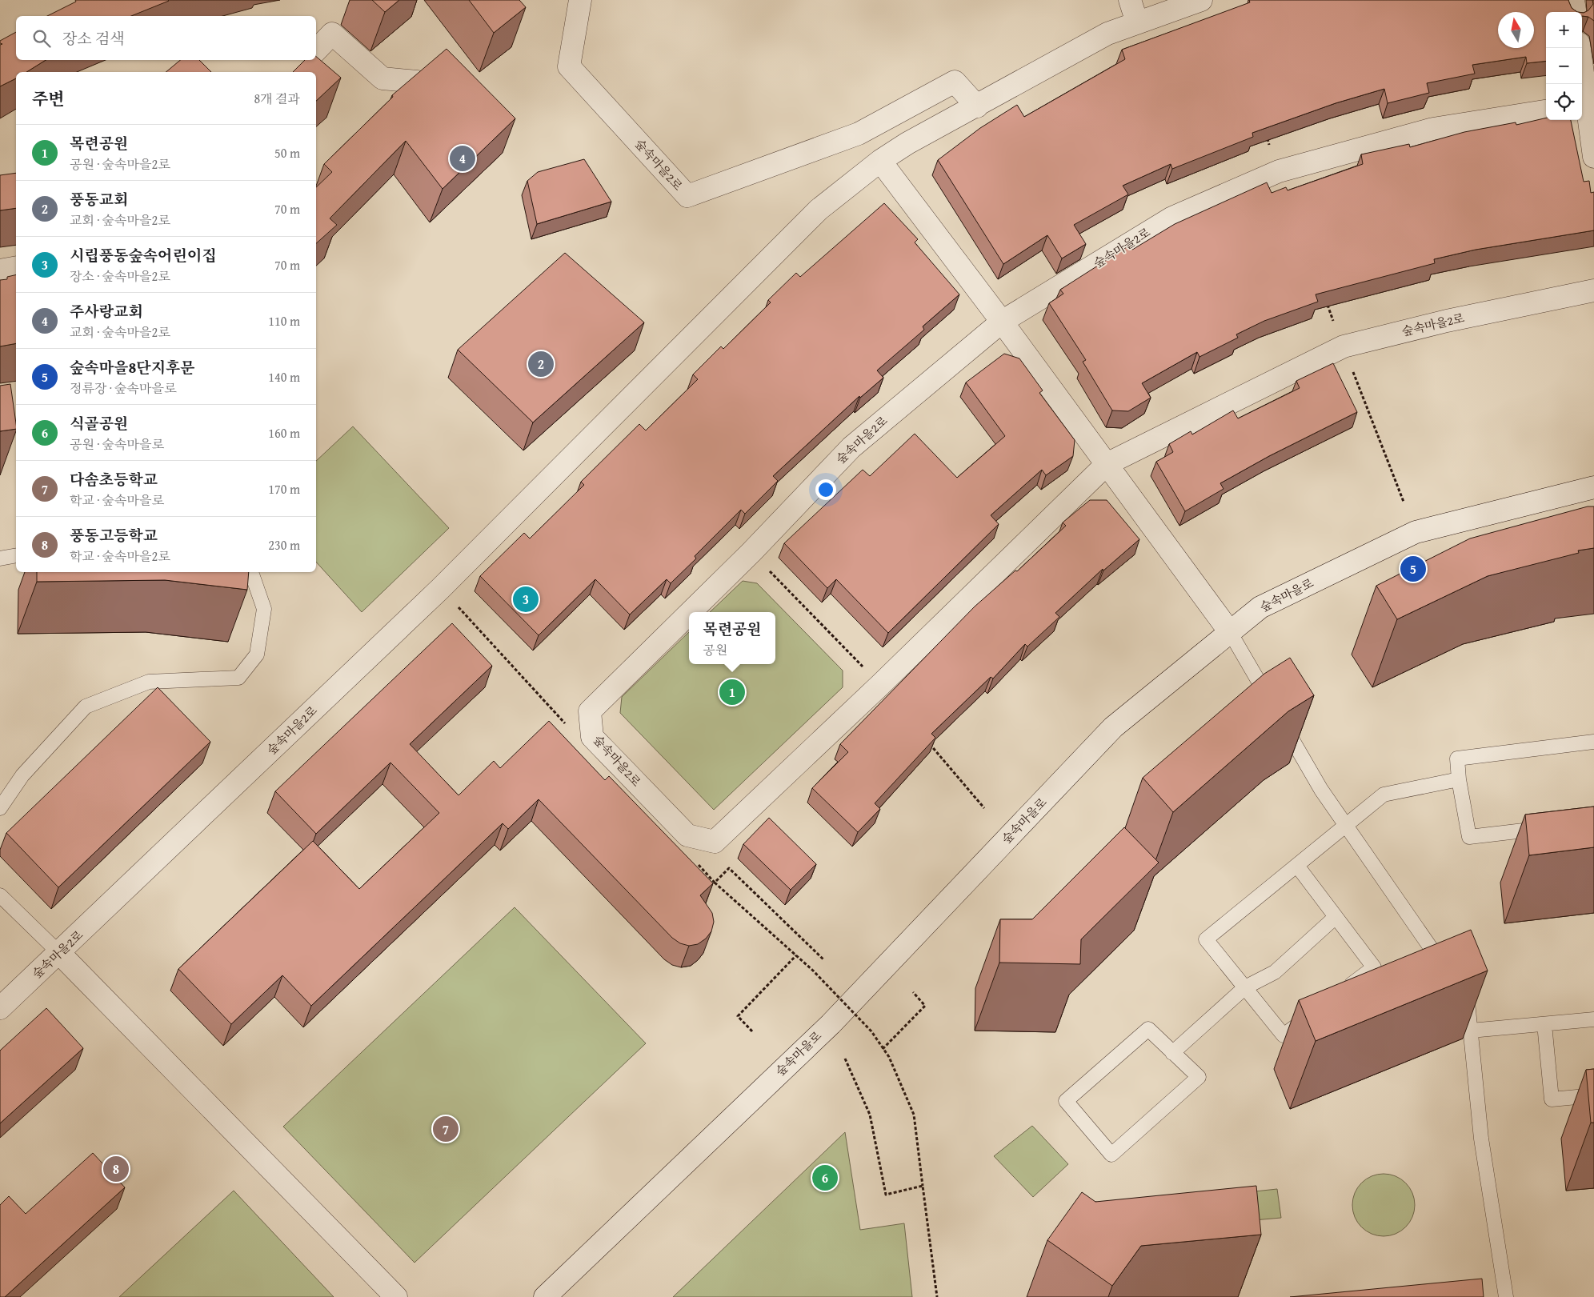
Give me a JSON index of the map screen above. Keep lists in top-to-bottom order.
{
  "streets": {
    "street": ["숲속마을2로", "숲속마을로"]
  },
  "north": "top",
  "page": {
    "map_buttons": ["+", "−"],
    "search": "장소 검색",
    "heading": ["주변", "8개 결과"],
    "list": [
      {
        "mark": "1",
        "name": "목련공원",
        "note": "공원 · 숲속마을2로",
        "value": "50 m"
      },
      {
        "mark": "2",
        "name": "풍동교회",
        "note": "교회 · 숲속마을2로",
        "value": "70 m"
      },
      {
        "mark": "3",
        "name": "시립풍동숲속어린이집",
        "note": "장소 · 숲속마을2로",
        "value": "70 m"
      },
      {
        "mark": "4",
        "name": "주사랑교회",
        "note": "교회 · 숲속마을2로",
        "value": "110 m"
      },
      {
        "mark": "5",
        "name": "숲속마을8단지후문",
        "note": "정류장 · 숲속마을로",
        "value": "140 m"
      },
      {
        "mark": "6",
        "name": "식골공원",
        "note": "공원 · 숲속마을로",
        "value": "160 m"
      },
      {
        "mark": "7",
        "name": "다솜초등학교",
        "note": "학교 · 숲속마을로",
        "value": "170 m"
      },
      {
        "mark": "8",
        "name": "풍동고등학교",
        "note": "학교 · 숲속마을2로",
        "value": "230 m"
      }
    ],
    "pins": [
      "4",
      "2",
      "5",
      "3",
      "1",
      "7",
      "8",
      "6"
    ],
    "popup": ["목련공원", "공원"]
  }
}
